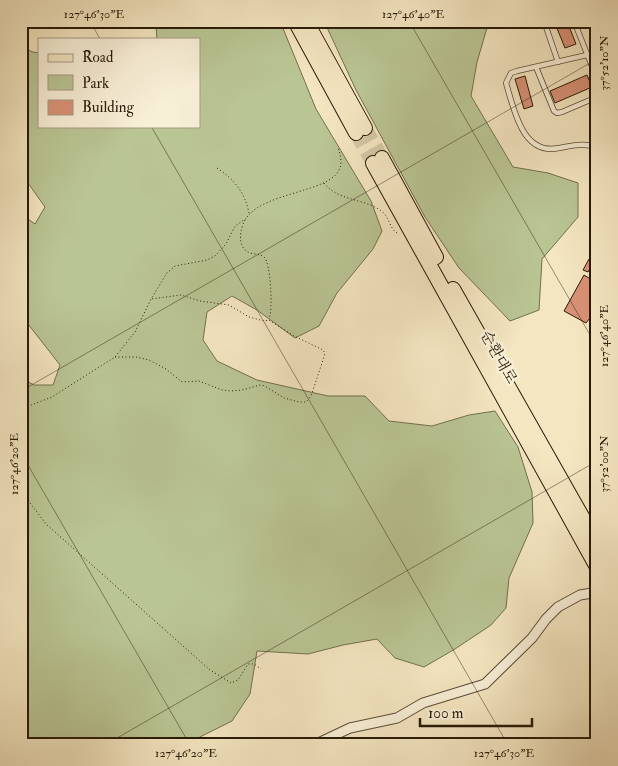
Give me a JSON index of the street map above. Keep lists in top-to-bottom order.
{
  "streets": {
    "main road": ["순환대로"]
  },
  "legend": ["Road", "Park", "Building"],
  "scale_bar": "100 m",
  "coordinates": [
    "127°46'30\"E",
    "127°46'40\"E",
    "37°52'10\"N",
    "127°46'20\"E",
    "37°52'00\"N"
  ]
}
